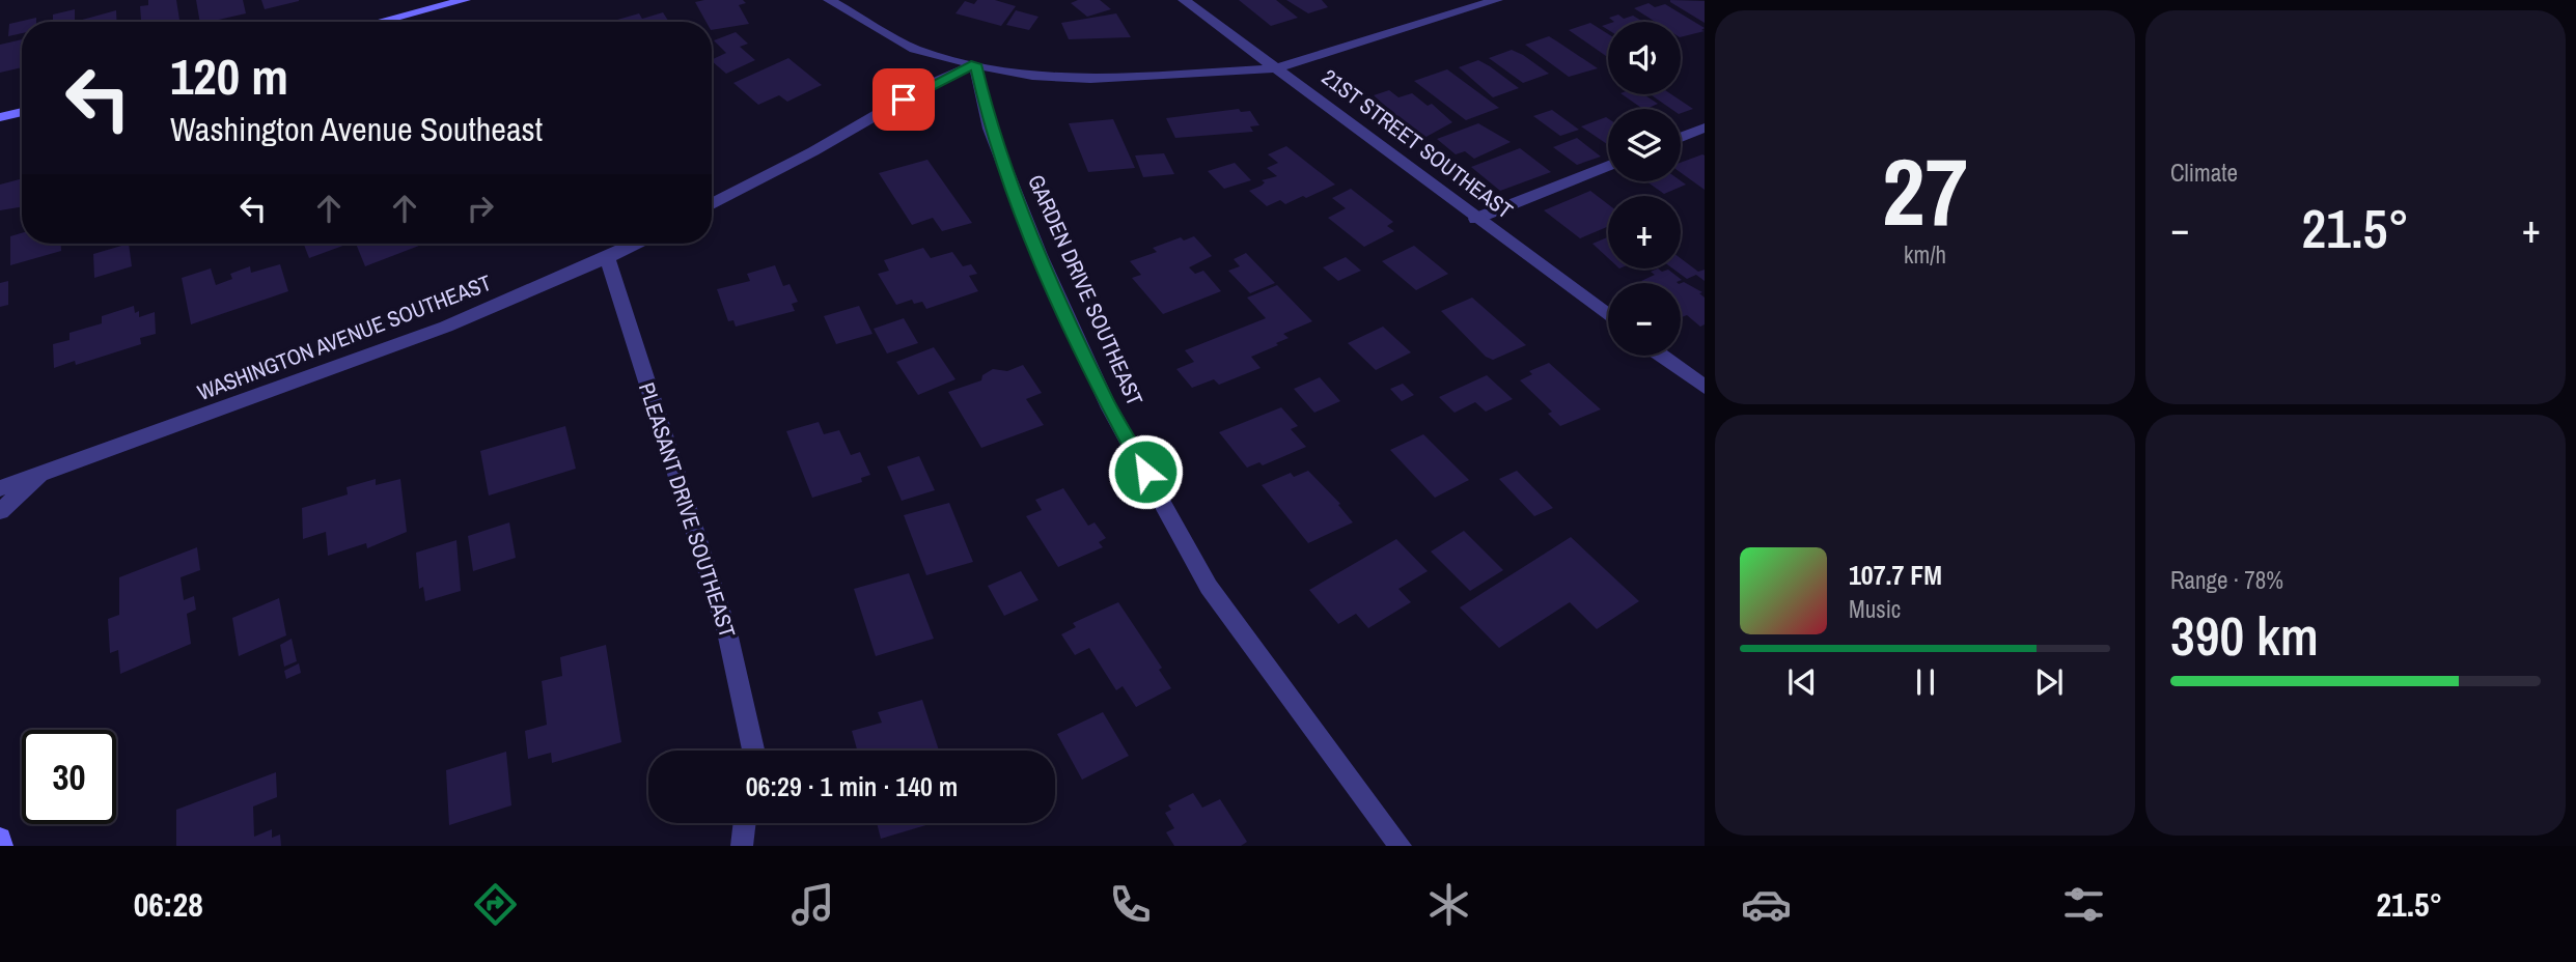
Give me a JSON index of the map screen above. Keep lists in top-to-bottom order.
{
  "streets": {
    "street": [
      "21ST STREET SOUTHEAST",
      "GARDEN DRIVE SOUTHEAST",
      "WASHINGTON AVENUE SOUTHEAST",
      "PLEASANT DRIVE SOUTHEAST"
    ]
  },
  "crossings": [
    ["WASHINGTON AVENUE SOUTHEAST", "PLEASANT DRIVE SOUTHEAST"]
  ],
  "page": {
    "tile": [
      ["27", "km/h"],
      "Climate",
      ["Range · 78%", "390 km"]
    ],
    "map_buttons": ["+", "−"],
    "turn": ["120 m", "Washington Avenue Southeast"],
    "heat": ["−", "21.5°", "+"],
    "song": ["107.7 FM", "Music"],
    "limit": "30",
    "trip": "06:29 · 1 min · 140 m",
    "tabs": ["06:28", "21.5°"]
  }
}
